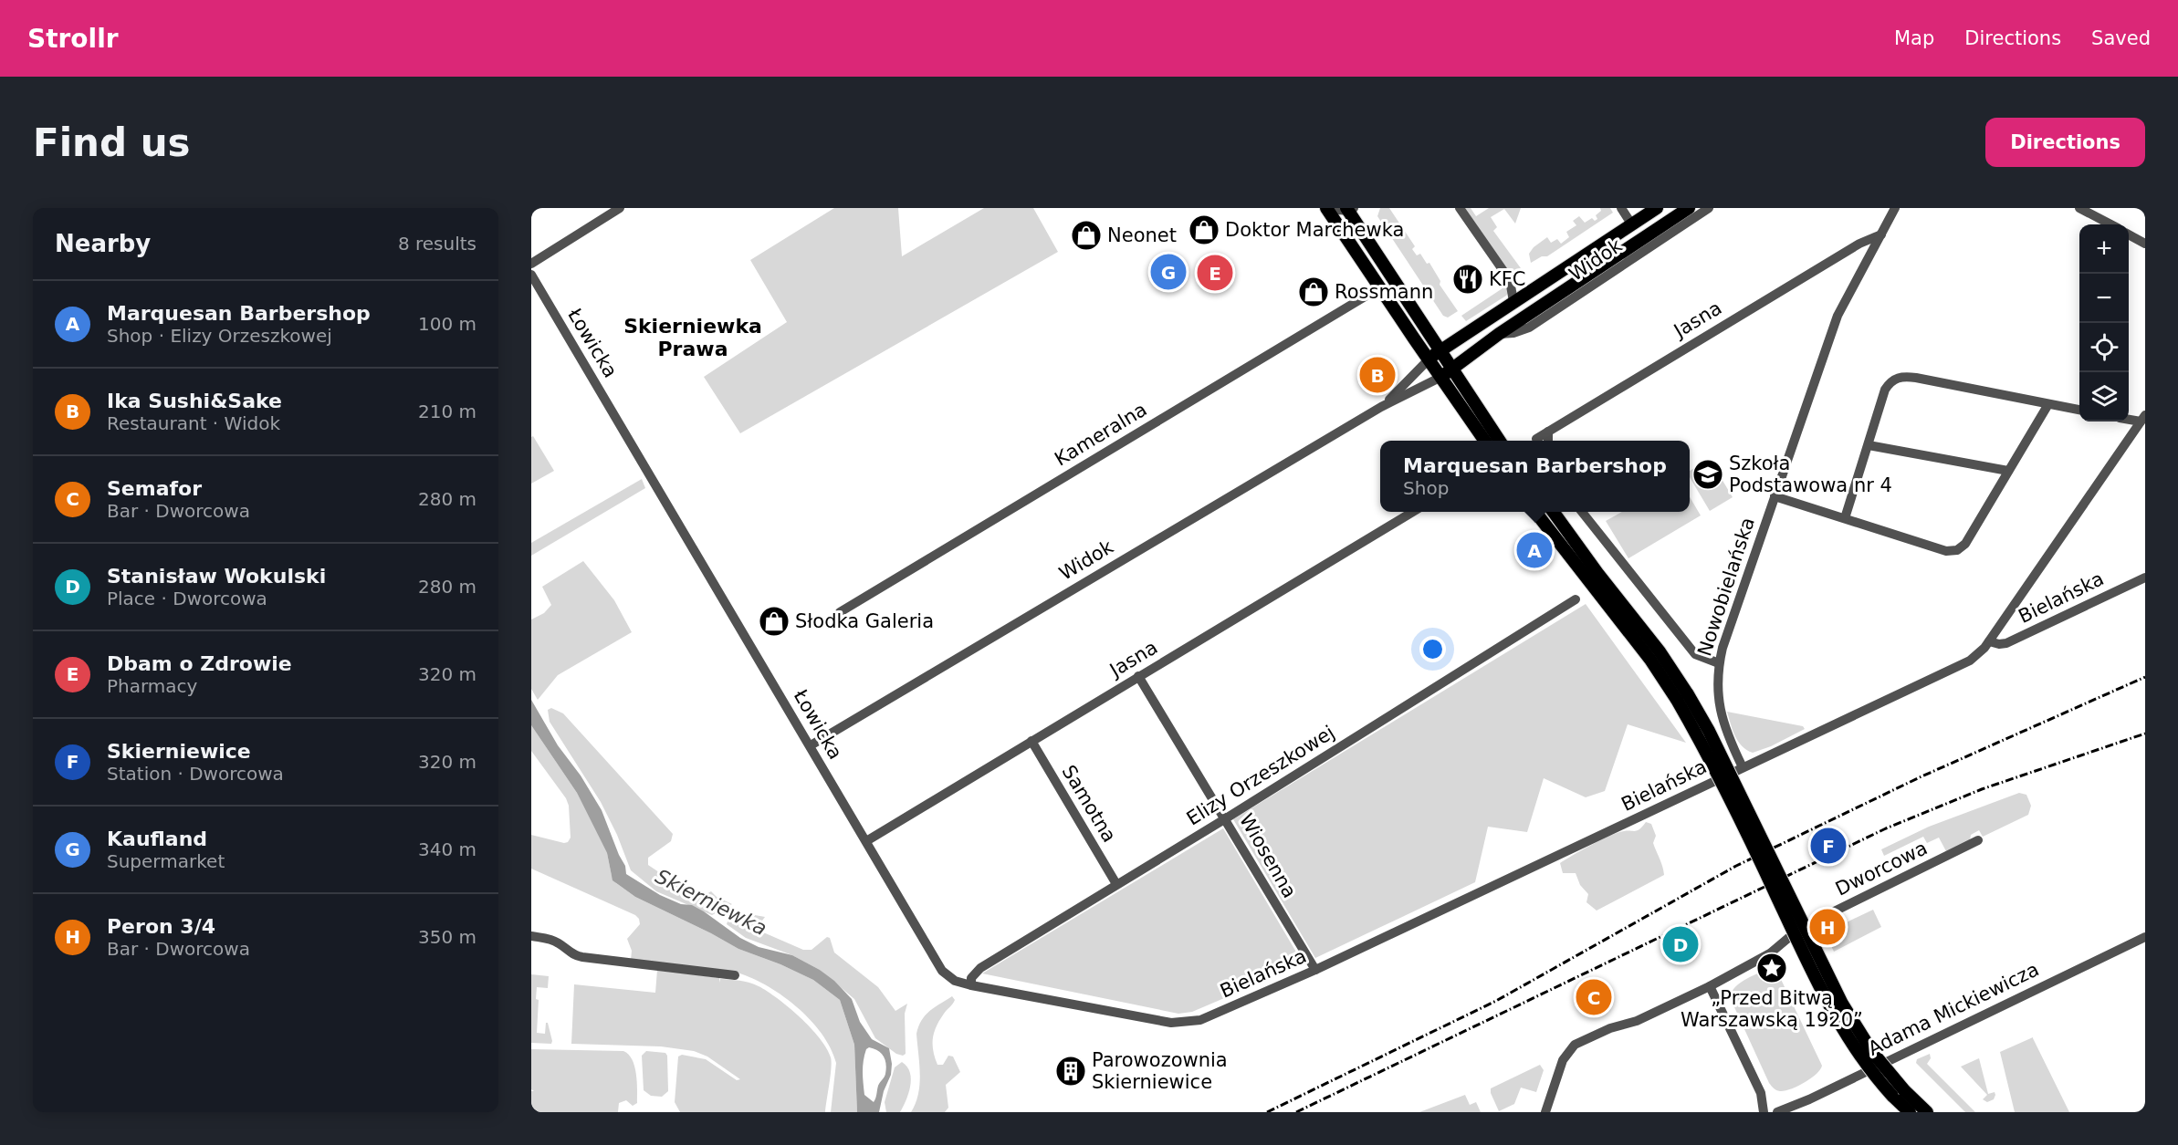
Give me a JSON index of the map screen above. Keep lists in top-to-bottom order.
{
  "streets": {
    "main road": ["Widok"],
    "street": [
      "Jasna",
      "Łowicka",
      "Kameralna",
      "Nowobielańska",
      "Bielańska",
      "Elizy Orzeszkowej",
      "Samotna",
      "Wiosenna",
      "Dworcowa",
      "Adama Mickiewicza"
    ]
  },
  "crossings": [
    ["Widok", "Łowicka"],
    ["Jasna", "Łowicka"],
    ["Jasna", "Nowobielańska"],
    ["Jasna", "Samotna"],
    ["Jasna", "Wiosenna"],
    ["Łowicka", "Bielańska"],
    ["Łowicka", "Elizy Orzeszkowej"],
    ["Nowobielańska", "Bielańska"],
    ["Bielańska", "Wiosenna"],
    ["Elizy Orzeszkowej", "Samotna"],
    ["Elizy Orzeszkowej", "Wiosenna"]
  ],
  "districts": ["Skierniewka Prawa"],
  "water": ["Skierniewka"],
  "places": {
    "shop": [
      "Doktor Marchewka",
      "Neonet",
      "Rossmann",
      "Słodka Galeria"
    ],
    "restaurant": ["KFC"],
    "school or university": ["Szkoła Podstawowa nr 4"],
    "place": ["„Przed Bitwą Warszawską 1920”"],
    "building": ["Parowozownia Skierniewice"]
  },
  "page": {
    "header": "Strollr",
    "nav": ["Map", "Directions", "Saved"],
    "buttons": "Directions",
    "title": "Find us",
    "heading": ["Nearby", "8 results"],
    "map_buttons": ["+", "−"],
    "pins": [
      "G",
      "E",
      "B",
      "A",
      "F",
      "H",
      "D",
      "C"
    ],
    "list": [
      {
        "mark": "A",
        "name": "Marquesan Barbershop",
        "note": "Shop · Elizy Orzeszkowej",
        "value": "100 m"
      },
      {
        "mark": "B",
        "name": "Ika Sushi&Sake",
        "note": "Restaurant · Widok",
        "value": "210 m"
      },
      {
        "mark": "C",
        "name": "Semafor",
        "note": "Bar · Dworcowa",
        "value": "280 m"
      },
      {
        "mark": "D",
        "name": "Stanisław Wokulski",
        "note": "Place · Dworcowa",
        "value": "280 m"
      },
      {
        "mark": "E",
        "name": "Dbam o Zdrowie",
        "note": "Pharmacy",
        "value": "320 m"
      },
      {
        "mark": "F",
        "name": "Skierniewice",
        "note": "Station · Dworcowa",
        "value": "320 m"
      },
      {
        "mark": "G",
        "name": "Kaufland",
        "note": "Supermarket",
        "value": "340 m"
      },
      {
        "mark": "H",
        "name": "Peron 3/4",
        "note": "Bar · Dworcowa",
        "value": "350 m"
      }
    ],
    "popup": ["Marquesan Barbershop", "Shop"]
  }
}
